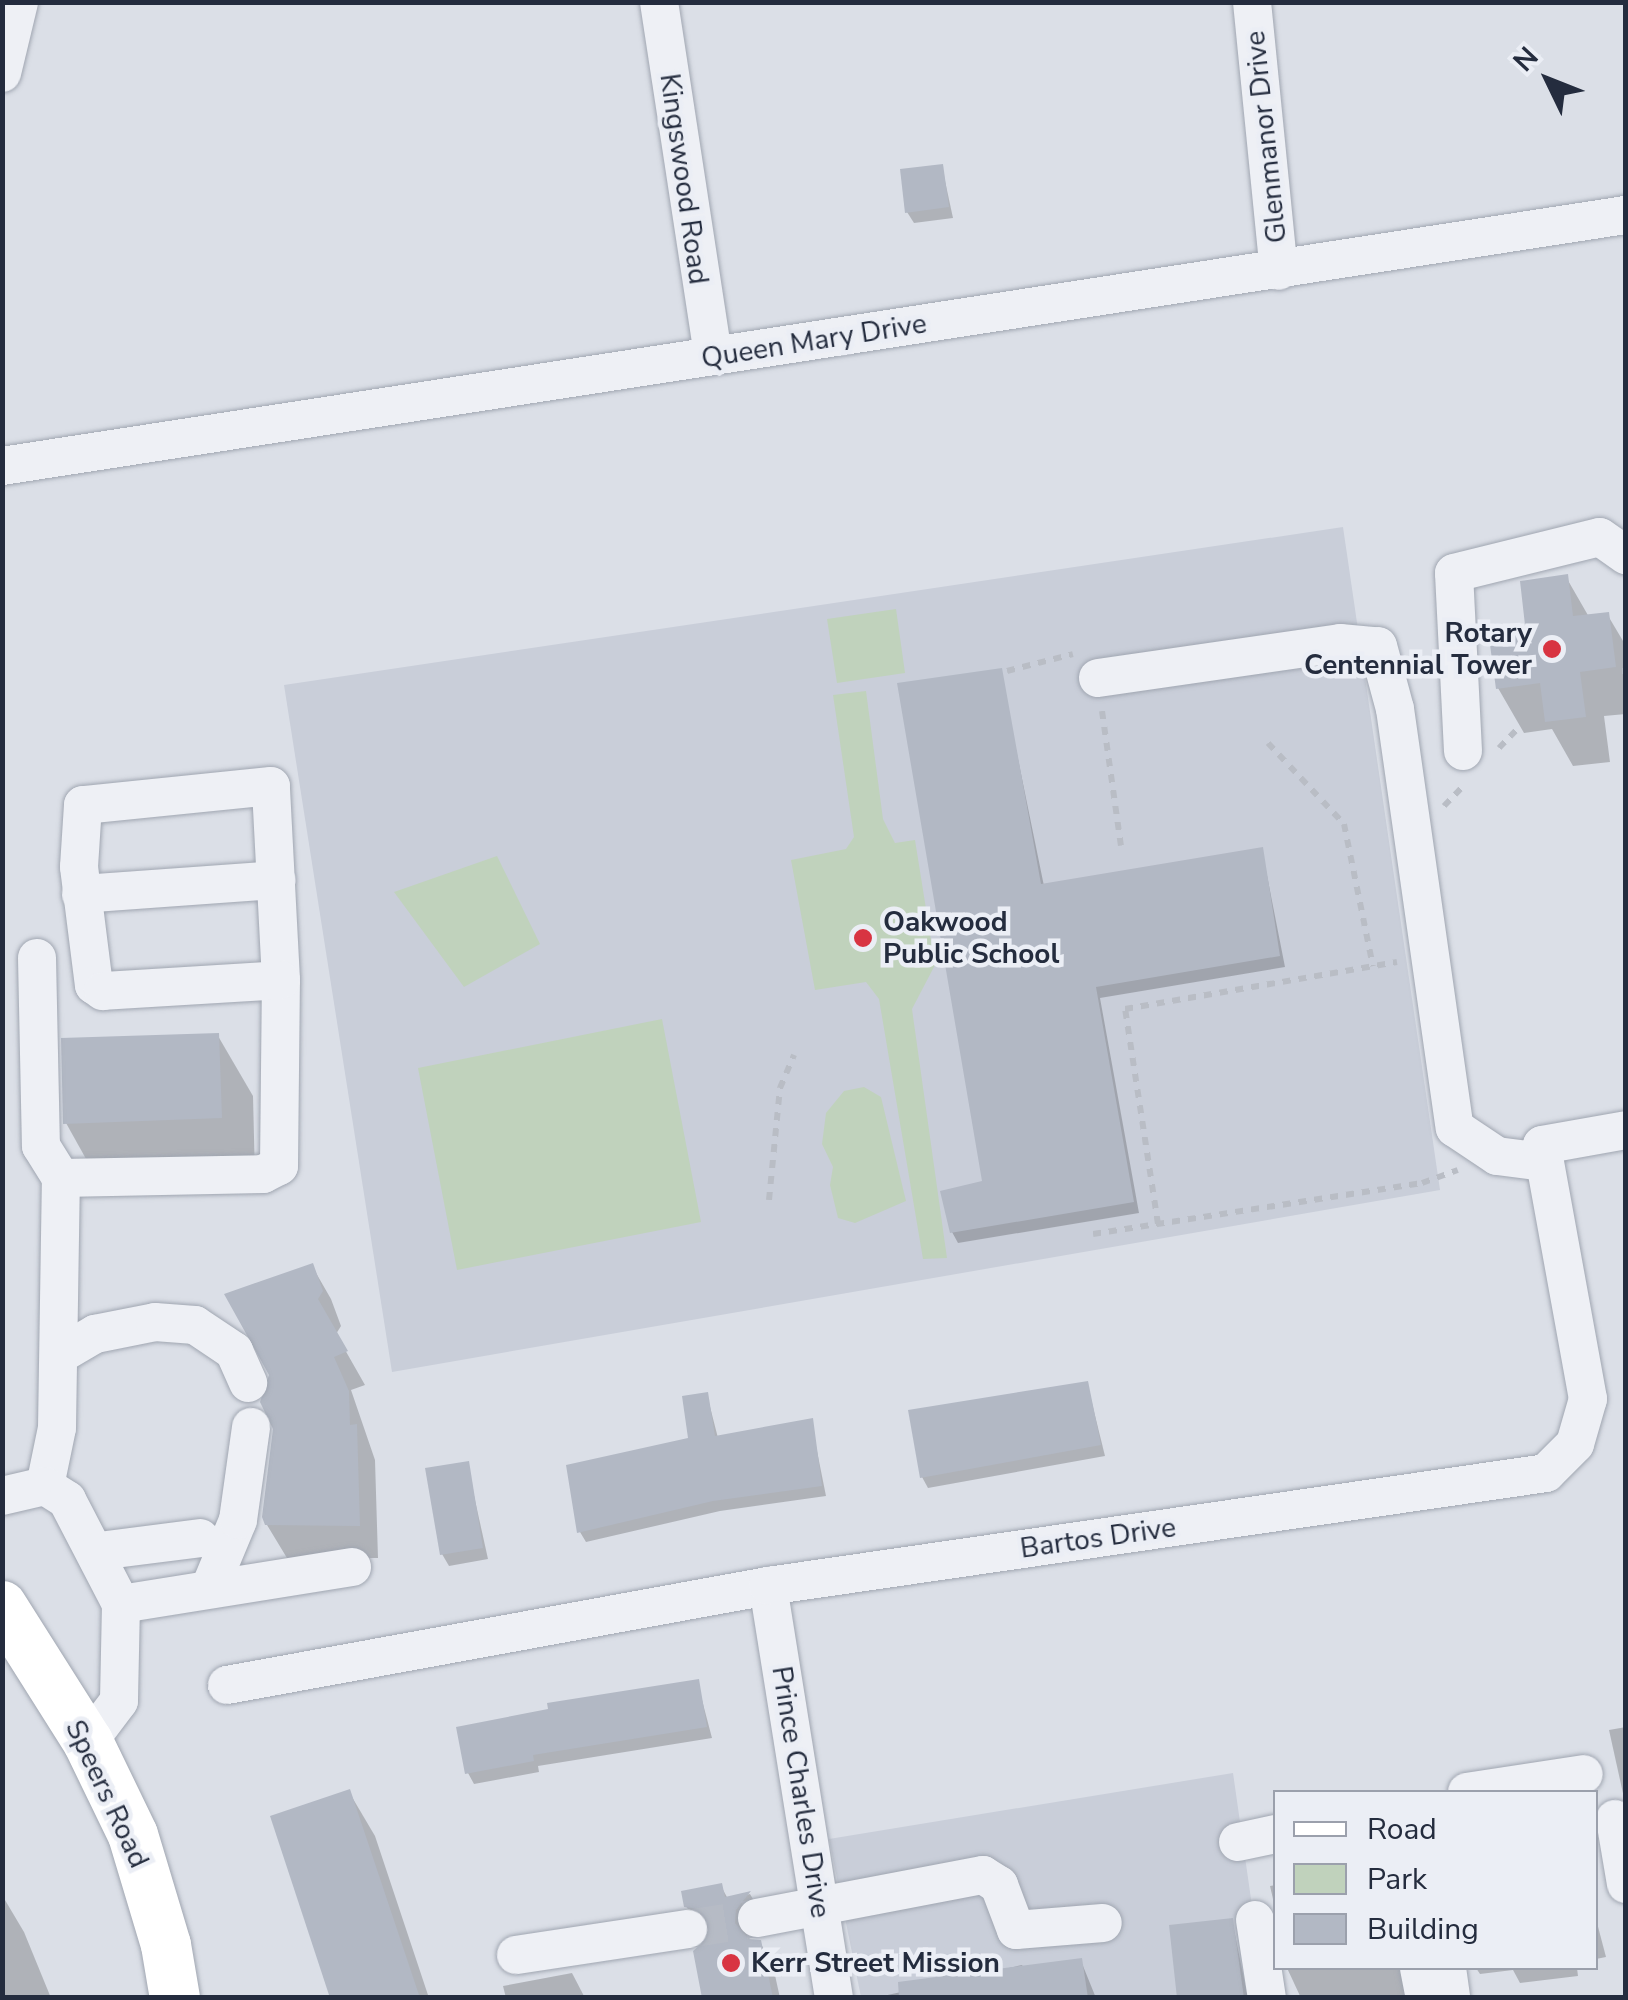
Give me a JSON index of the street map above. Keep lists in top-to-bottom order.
{
  "streets": {
    "main road": ["Speers Road"],
    "street": [
      "Glenmanor Drive",
      "Kingswood Road",
      "Queen Mary Drive",
      "Bartos Drive",
      "Prince Charles Drive"
    ]
  },
  "crossings": [
    ["Glenmanor Drive", "Queen Mary Drive"],
    ["Kingswood Road", "Queen Mary Drive"],
    ["Bartos Drive", "Prince Charles Drive"]
  ],
  "places": ["Rotary Centennial Tower", "Oakwood Public School", "Kerr Street Mission"],
  "legend": ["Road", "Park", "Building"],
  "north": "top left"
}
